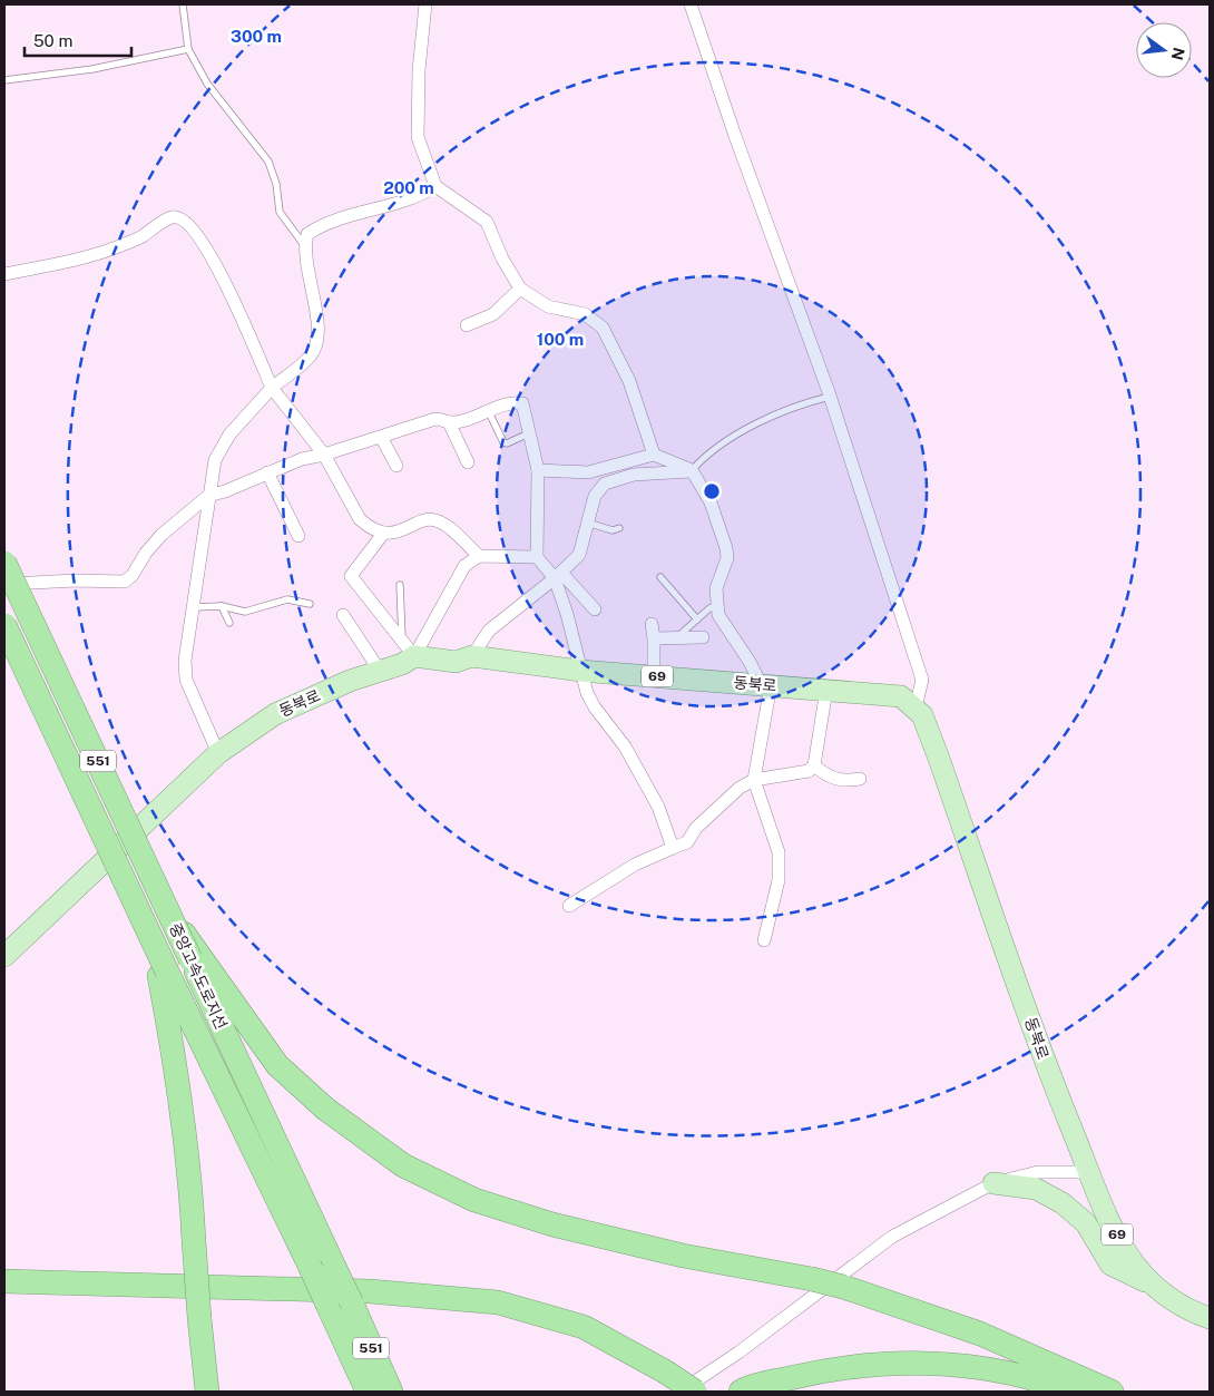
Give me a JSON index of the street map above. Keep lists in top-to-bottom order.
{
  "streets": {
    "highway": ["551", "중앙고속도로지선"],
    "main road": ["69", "동북로"]
  },
  "scale_bar": "50 m",
  "north": "right",
  "rings": ["300 m", "200 m", "100 m"]
}
